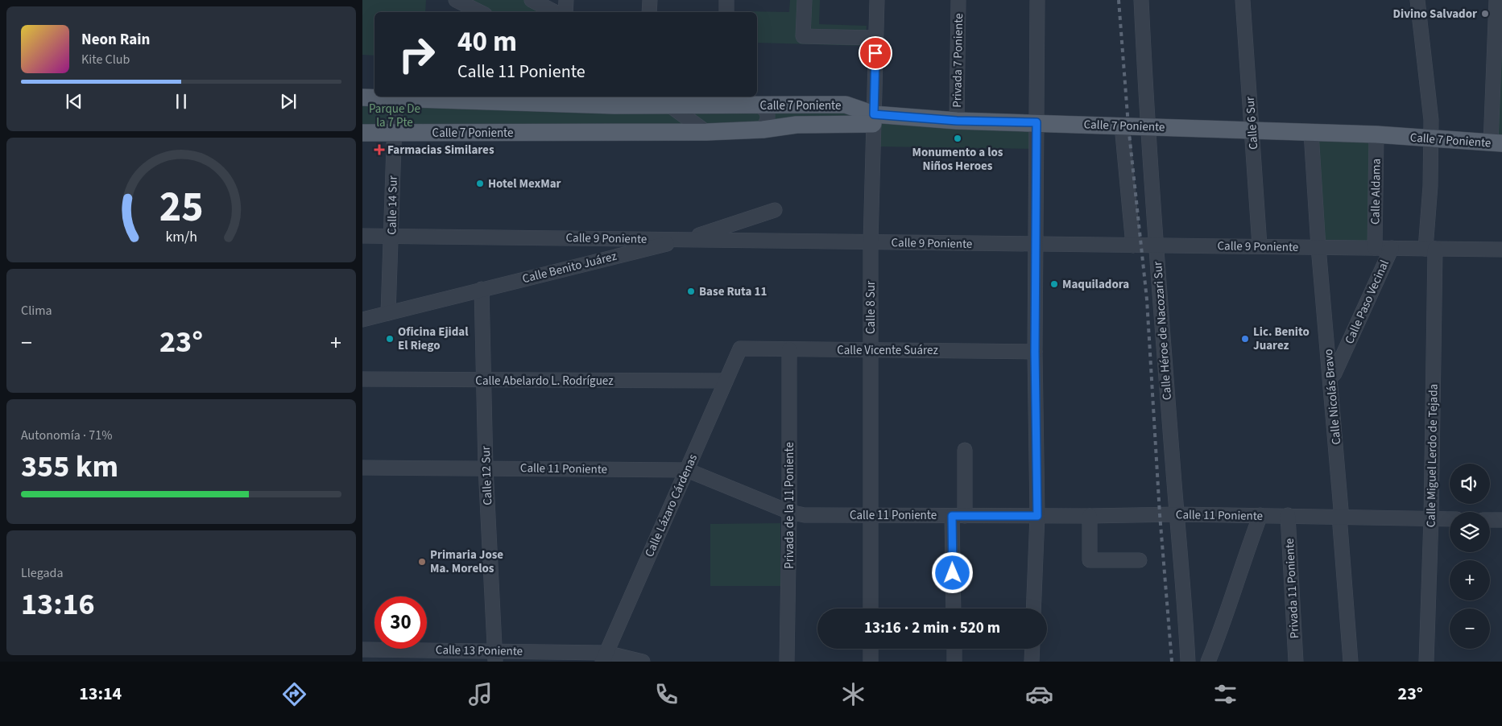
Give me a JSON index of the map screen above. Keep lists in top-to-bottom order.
{
  "streets": {
    "main road": ["Calle 7 Poniente"],
    "street": [
      "Privada 7 Poniente",
      "Calle 6 Sur",
      "Calle Aldama",
      "Calle 14 Sur",
      "Calle 9 Poniente",
      "Calle Benito Juárez",
      "Calle Paso Vecinal",
      "Calle 8 Sur",
      "Calle Héroe de Nacozari Sur",
      "Calle Vicente Suárez",
      "Calle Abelardo L. Rodríguez",
      "Calle Nicolás Bravo",
      "Calle Miguel Lerdo de Tejada",
      "Calle 11 Poniente",
      "Calle 12 Sur",
      "Calle Lázaro Cárdenas",
      "Privada de la 11 Poniente",
      "Privada 11 Poniente",
      "Calle 13 Poniente"
    ]
  },
  "crossings": [
    ["Privada 7 Poniente", "Calle 7 Poniente"],
    ["Calle 7 Poniente", "Calle 6 Sur"],
    ["Calle 7 Poniente", "Calle Aldama"],
    ["Calle 7 Poniente", "Calle 14 Sur"],
    ["Calle 7 Poniente", "Calle 8 Sur"],
    ["Calle 7 Poniente", "Calle Héroe de Nacozari Sur"],
    ["Calle 7 Poniente", "Calle Nicolás Bravo"],
    ["Calle 7 Poniente", "Calle Miguel Lerdo de Tejada"],
    ["Calle 6 Sur", "Calle 9 Poniente"],
    ["Calle Aldama", "Calle 9 Poniente"],
    ["Calle 14 Sur", "Calle 9 Poniente"],
    ["Calle 14 Sur", "Calle Benito Juárez"],
    ["Calle 9 Poniente", "Calle Benito Juárez"],
    ["Calle 9 Poniente", "Calle Paso Vecinal"],
    ["Calle 9 Poniente", "Calle 8 Sur"],
    ["Calle 9 Poniente", "Calle Héroe de Nacozari Sur"],
    ["Calle 9 Poniente", "Calle Nicolás Bravo"],
    ["Calle 9 Poniente", "Calle Miguel Lerdo de Tejada"],
    ["Calle Benito Juárez", "Calle 12 Sur"],
    ["Calle Paso Vecinal", "Calle Nicolás Bravo"],
    ["Calle 8 Sur", "Calle Vicente Suárez"],
    ["Calle 8 Sur", "Calle 11 Poniente"],
    ["Calle Héroe de Nacozari Sur", "Calle 11 Poniente"],
    ["Calle Vicente Suárez", "Calle Lázaro Cárdenas"],
    ["Calle Vicente Suárez", "Privada de la 11 Poniente"],
    ["Calle Abelardo L. Rodríguez", "Calle 12 Sur"],
    ["Calle Abelardo L. Rodríguez", "Calle Lázaro Cárdenas"],
    ["Calle Nicolás Bravo", "Calle 11 Poniente"],
    ["Calle Miguel Lerdo de Tejada", "Calle 11 Poniente"],
    ["Calle 11 Poniente", "Calle 12 Sur"],
    ["Calle 11 Poniente", "Calle Lázaro Cárdenas"],
    ["Calle 11 Poniente", "Privada de la 11 Poniente"],
    ["Calle 11 Poniente", "Privada 11 Poniente"],
    ["Calle 12 Sur", "Calle 13 Poniente"],
    ["Calle Lázaro Cárdenas", "Calle 13 Poniente"]
  ],
  "parks": ["Parque De la 7 Pte"],
  "places": {
    "other": [
      "Divino Salvador",
      "Monumento a los Niños Heroes",
      "Hotel MexMar",
      "Maquiladora",
      "Base Ruta 11",
      "Oficina Ejidal El Riego",
      "Lic. Benito Juarez",
      "Primaria Jose Ma. Morelos"
    ],
    "health": ["Farmacias Similares"]
  },
  "page": {
    "turn": ["40 m", "Calle 11 Poniente"],
    "song": ["Neon Rain", "Kite Club"],
    "tile": [
      "Clima",
      ["Autonomía · 71%", "355 km"],
      ["Llegada", "13:16"]
    ],
    "heat": ["−", "23°", "+"],
    "map_buttons": ["+", "−"],
    "limit": "30",
    "trip": "13:16 · 2 min · 520 m",
    "tabs": ["13:14", "23°"],
    "gauge": ["25", "km/h"]
  }
}
